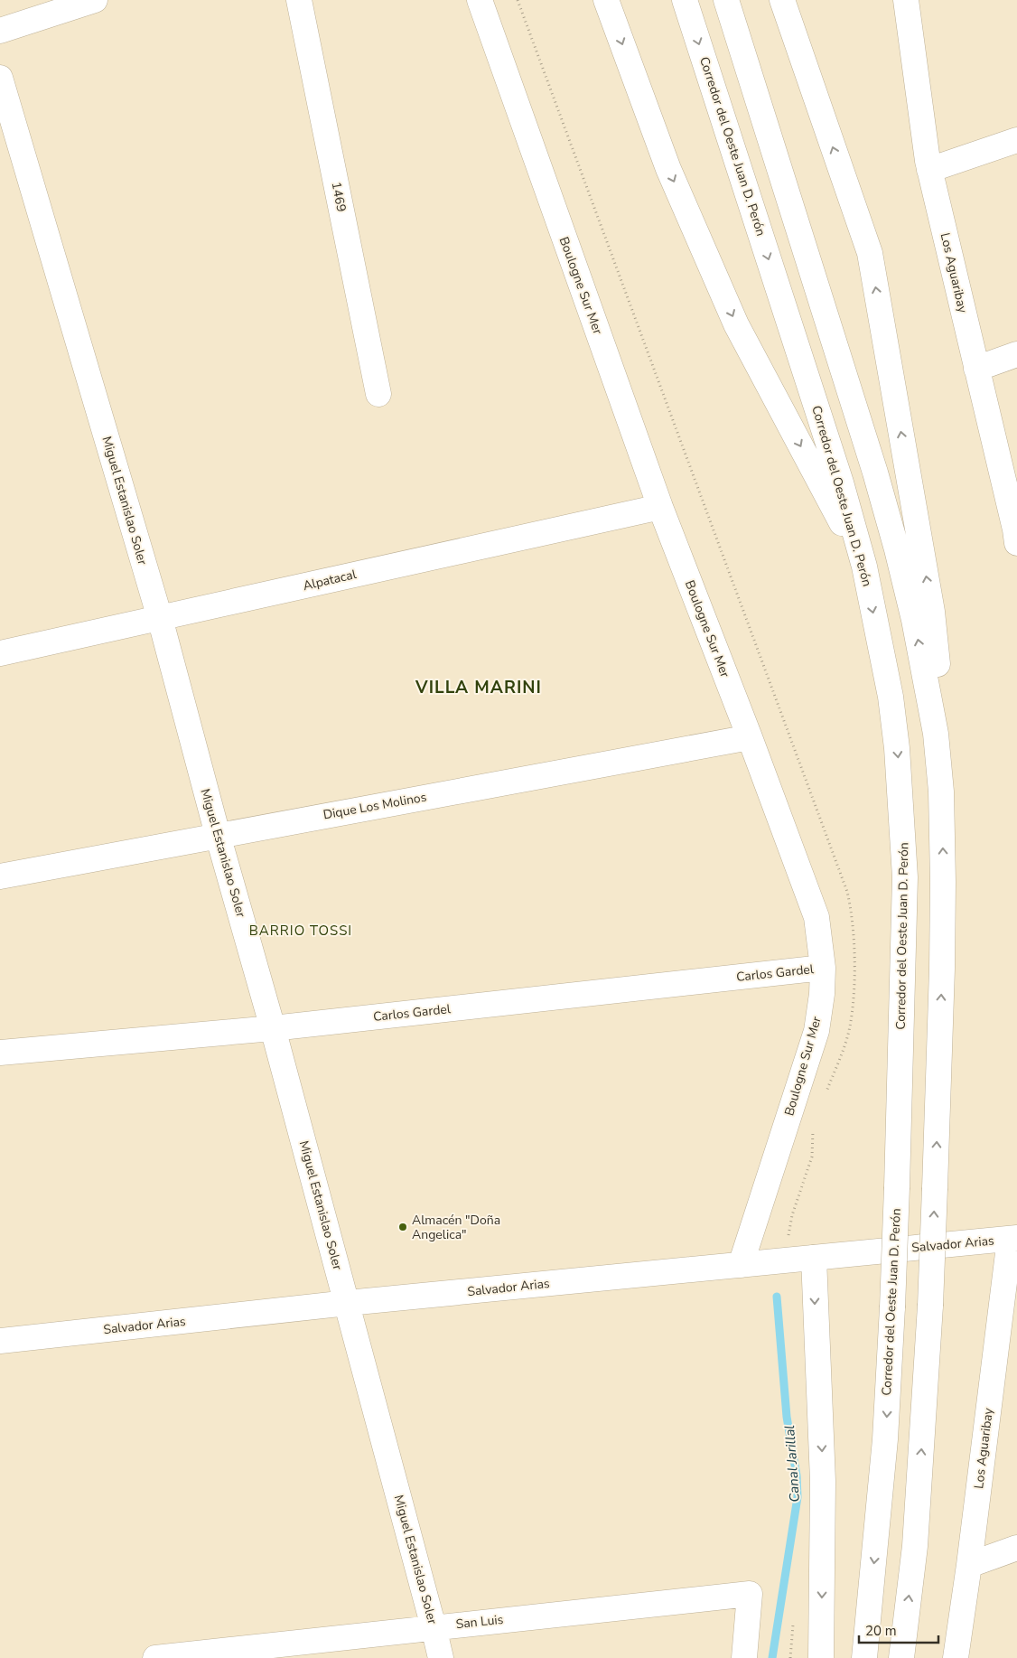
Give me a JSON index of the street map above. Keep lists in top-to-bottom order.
{
  "streets": {
    "main road": [
      "Corredor del Oeste Juan D. Perón",
      "1469",
      "Los Aguaribay",
      "Boulogne Sur Mer",
      "Miguel Estanislao Soler",
      "Alpatacal",
      "Dique Los Molinos",
      "Carlos Gardel",
      "Salvador Arias",
      "San Luis"
    ]
  },
  "crossings": [
    ["Los Aguaribay", "Salvador Arias"],
    ["Boulogne Sur Mer", "Alpatacal"],
    ["Boulogne Sur Mer", "Dique Los Molinos"],
    ["Boulogne Sur Mer", "Carlos Gardel"],
    ["Boulogne Sur Mer", "Salvador Arias"],
    ["Miguel Estanislao Soler", "Alpatacal"],
    ["Miguel Estanislao Soler", "Dique Los Molinos"],
    ["Miguel Estanislao Soler", "Carlos Gardel"],
    ["Miguel Estanislao Soler", "Salvador Arias"],
    ["Miguel Estanislao Soler", "San Luis"]
  ],
  "districts": ["VILLA MARINI", "BARRIO TOSSI"],
  "water": ["Canal Jarillal"],
  "places": ["Almacén \"Doña Angelica\""],
  "scale_bar": "20 m"
}
